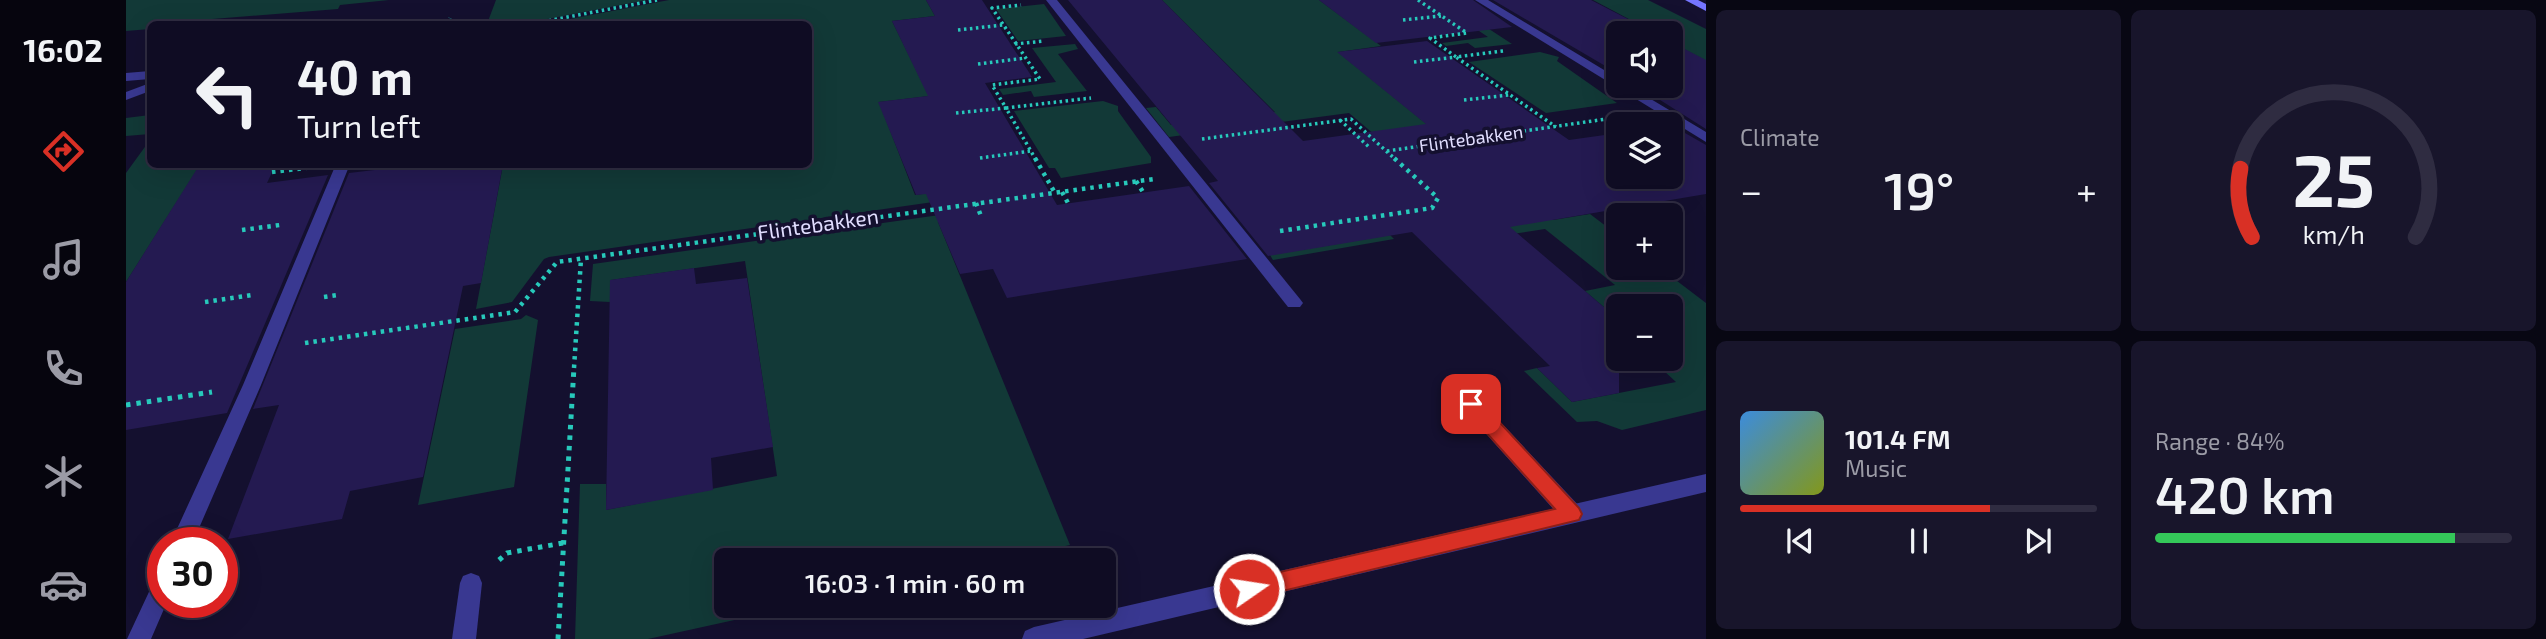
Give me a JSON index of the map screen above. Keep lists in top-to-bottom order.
{
  "streets": {
    "path": ["Flintebakken"]
  },
  "page": {
    "tabs": "16:02",
    "tile": [
      "Climate",
      ["Range · 84%", "420 km"]
    ],
    "map_buttons": ["+", "−"],
    "turn": ["40 m", "Turn left"],
    "heat": ["−", "19°", "+"],
    "song": ["101.4 FM", "Music"],
    "limit": "30",
    "trip": "16:03 · 1 min · 60 m",
    "gauge": ["25", "km/h"]
  }
}
